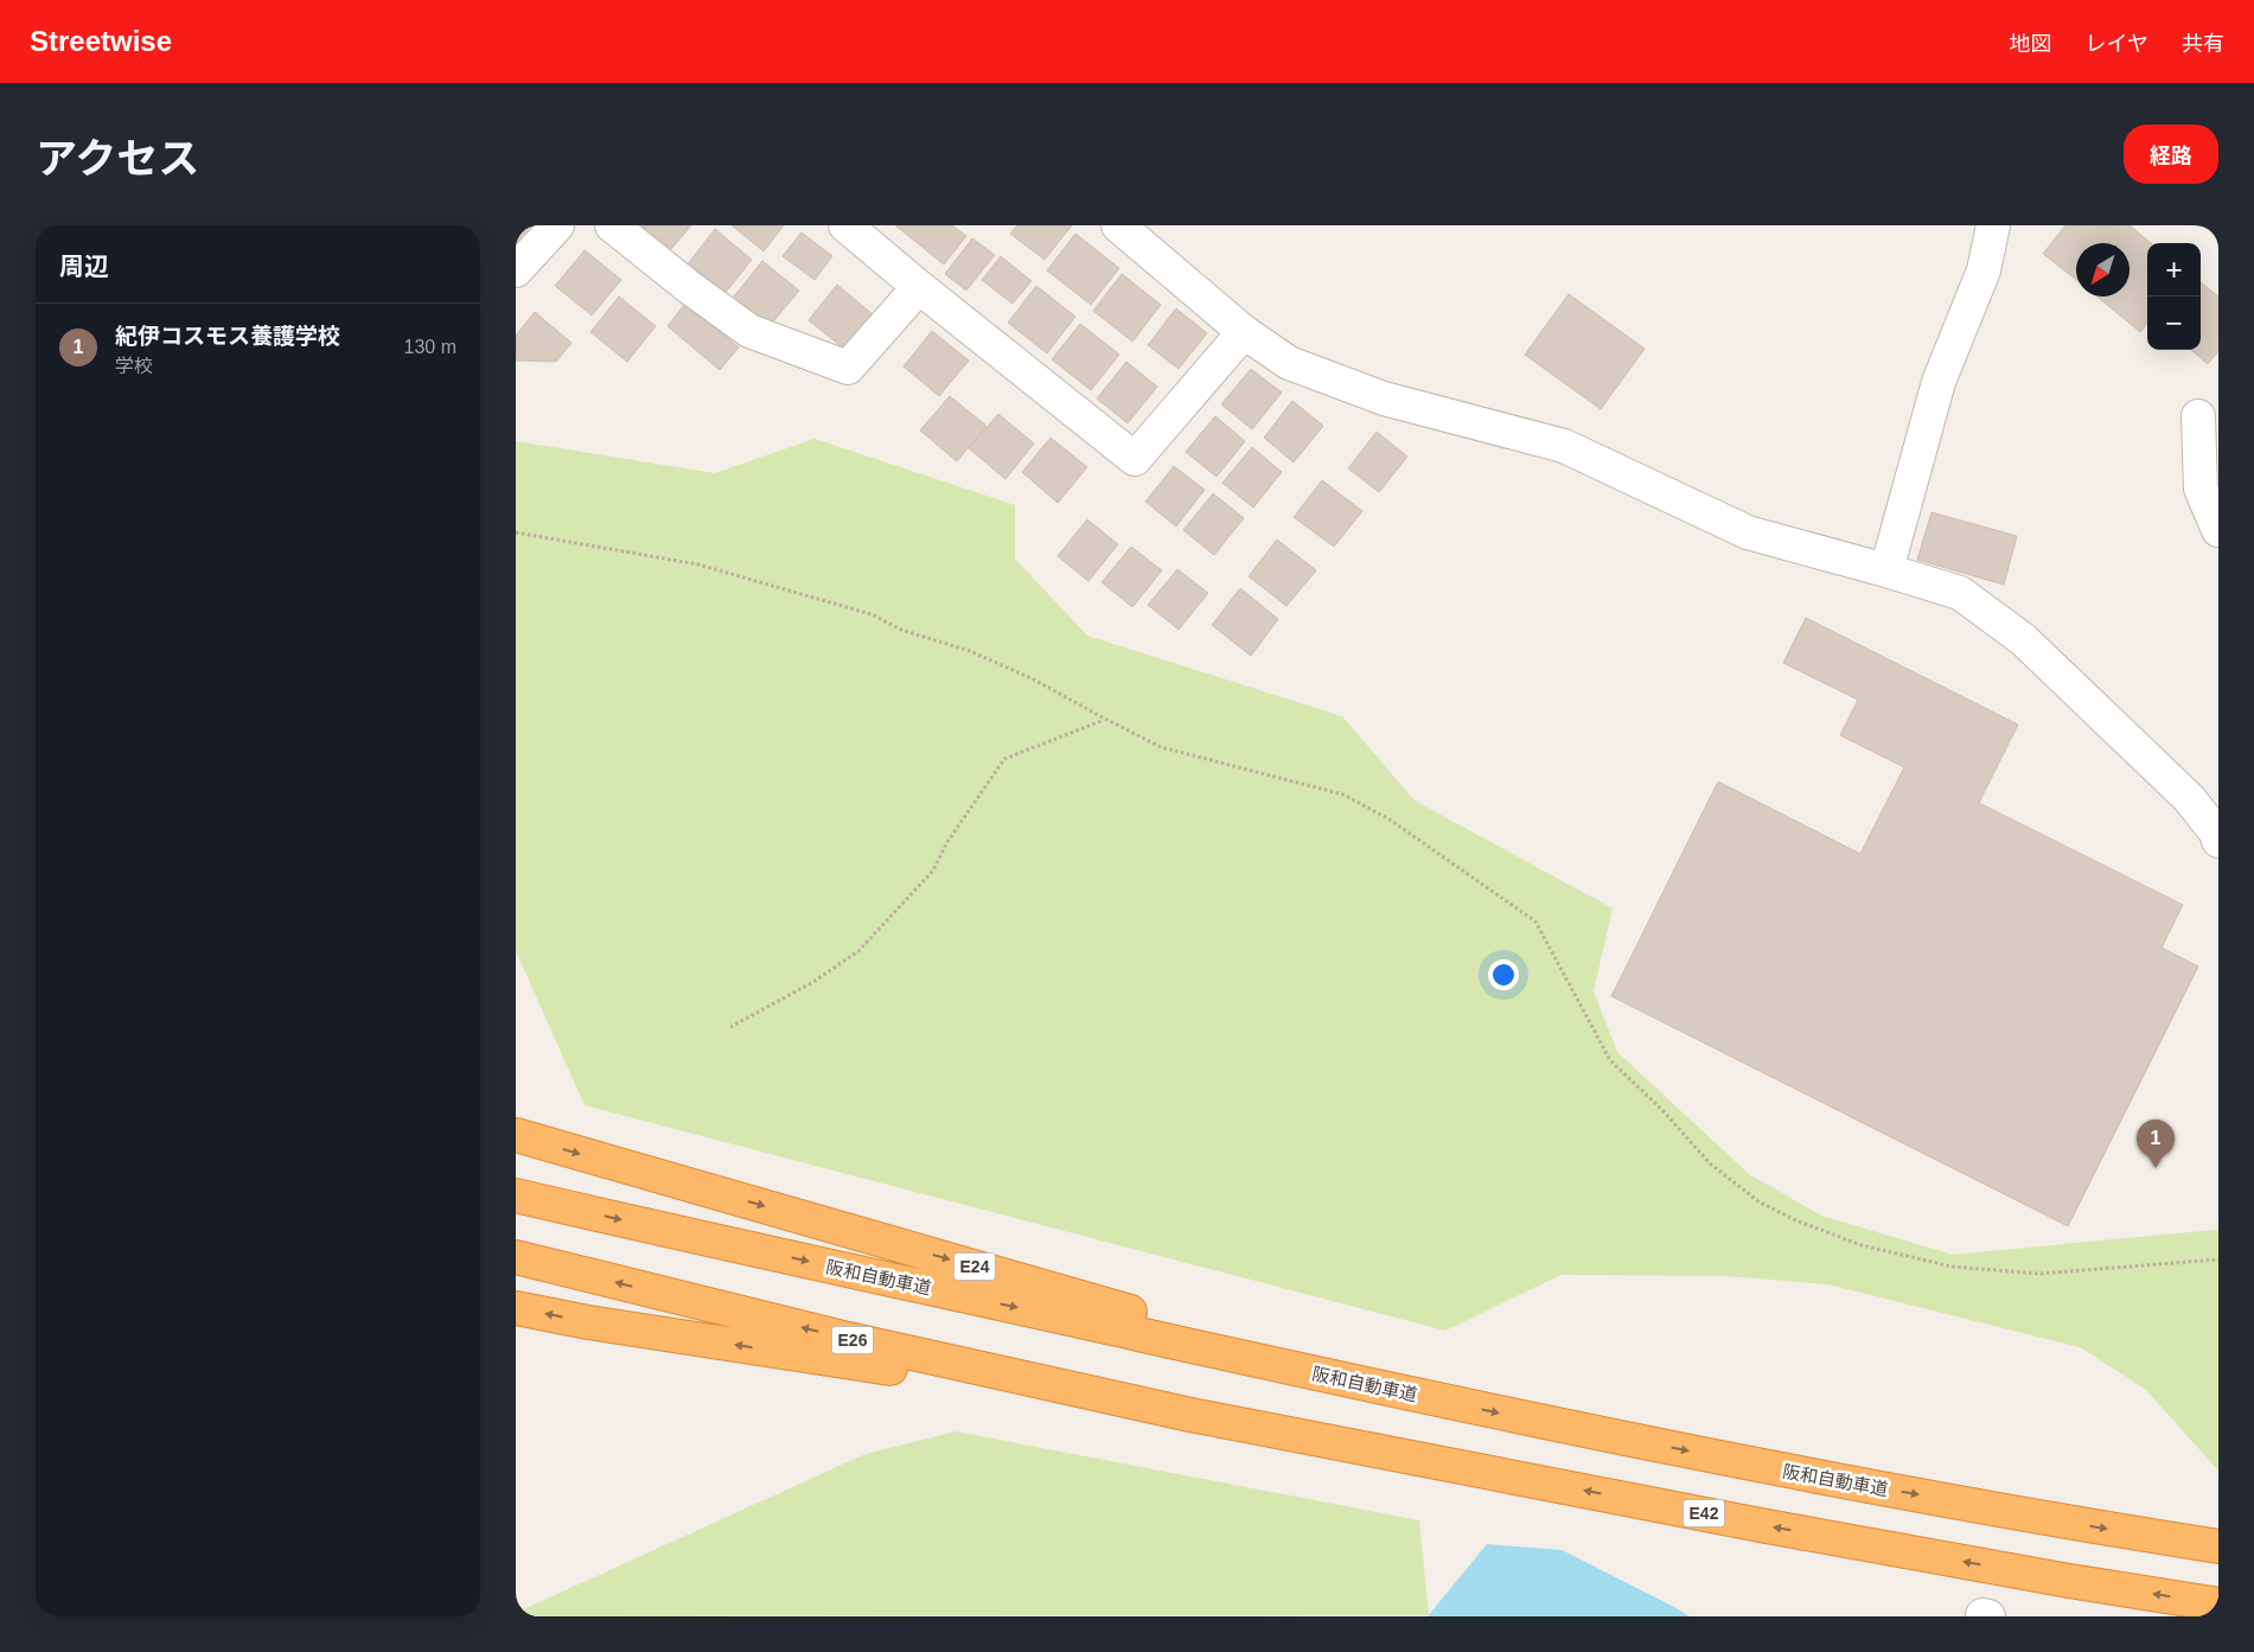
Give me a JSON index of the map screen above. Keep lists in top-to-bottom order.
{
  "streets": {
    "highway": [
      "E24",
      "阪和自動車道",
      "E26",
      "E42"
    ]
  },
  "crossings": [
    ["E24", "阪和自動車道"],
    ["E26", "E42"]
  ],
  "north": "bottom left",
  "page": {
    "header": "Streetwise",
    "nav": ["地図", "レイヤ", "共有"],
    "title": "アクセス",
    "buttons": "経路",
    "heading": "周辺",
    "map_buttons": ["+", "−"],
    "list": [
      {
        "mark": "1",
        "name": "紀伊コスモス養護学校",
        "note": "学校",
        "value": "130 m"
      }
    ],
    "pins": "1"
  }
}
